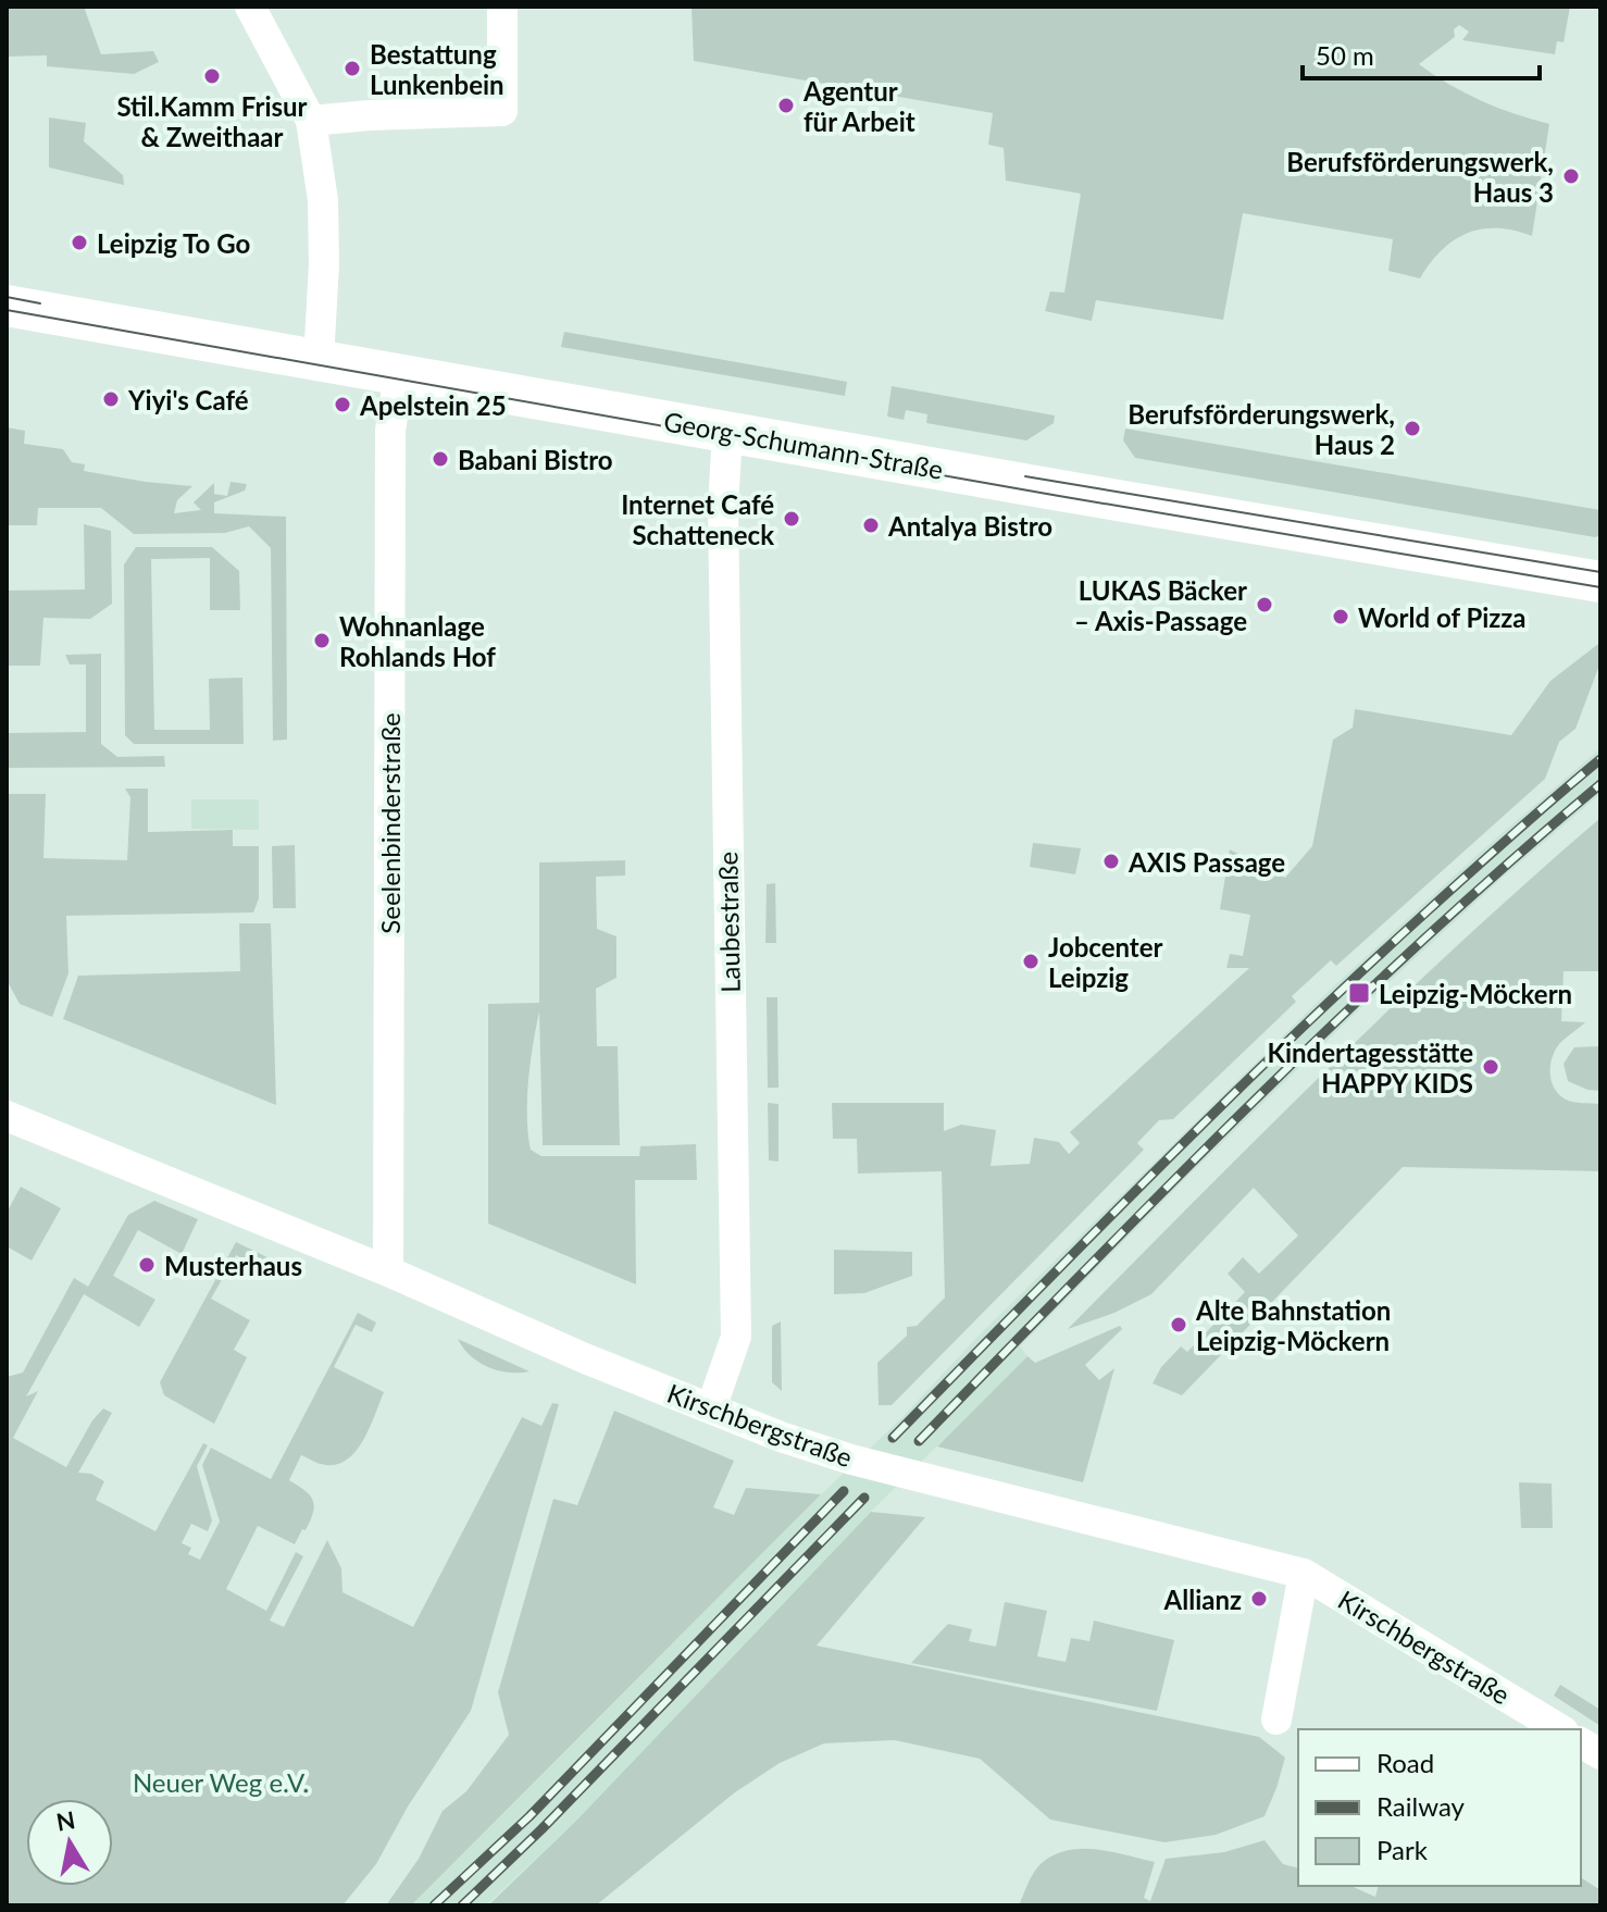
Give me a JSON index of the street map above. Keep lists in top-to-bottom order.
{
  "streets": {
    "main road": ["Georg-Schumann-Straße"],
    "street": ["Seelenbinderstraße", "Laubestraße", "Kirschbergstraße"]
  },
  "crossings": [
    ["Georg-Schumann-Straße", "Seelenbinderstraße"],
    ["Georg-Schumann-Straße", "Laubestraße"],
    ["Seelenbinderstraße", "Kirschbergstraße"],
    ["Laubestraße", "Kirschbergstraße"]
  ],
  "parks": ["Neuer Weg e.V."],
  "places": {
    "other": [
      "Bestattung Lunkenbein",
      "Stil.Kamm Frisur & Zweithaar",
      "Agentur für Arbeit",
      "Berufsförderungswerk, Haus 3",
      "Leipzig To Go",
      "Yiyi's Café",
      "Apelstein 25",
      "Berufsförderungswerk, Haus 2",
      "Babani Bistro",
      "Internet Café Schatteneck",
      "Antalya Bistro",
      "LUKAS Bäcker – Axis-Passage",
      "World of Pizza",
      "Wohnanlage Rohlands Hof",
      "AXIS Passage",
      "Jobcenter Leipzig",
      "Kindertagesstätte HAPPY KIDS",
      "Musterhaus",
      "Alte Bahnstation Leipzig-Möckern",
      "Allianz"
    ],
    "transit": ["Leipzig-Möckern"]
  },
  "legend": ["Road", "Railway", "Park"],
  "scale_bar": "50 m",
  "north": "top"
}
